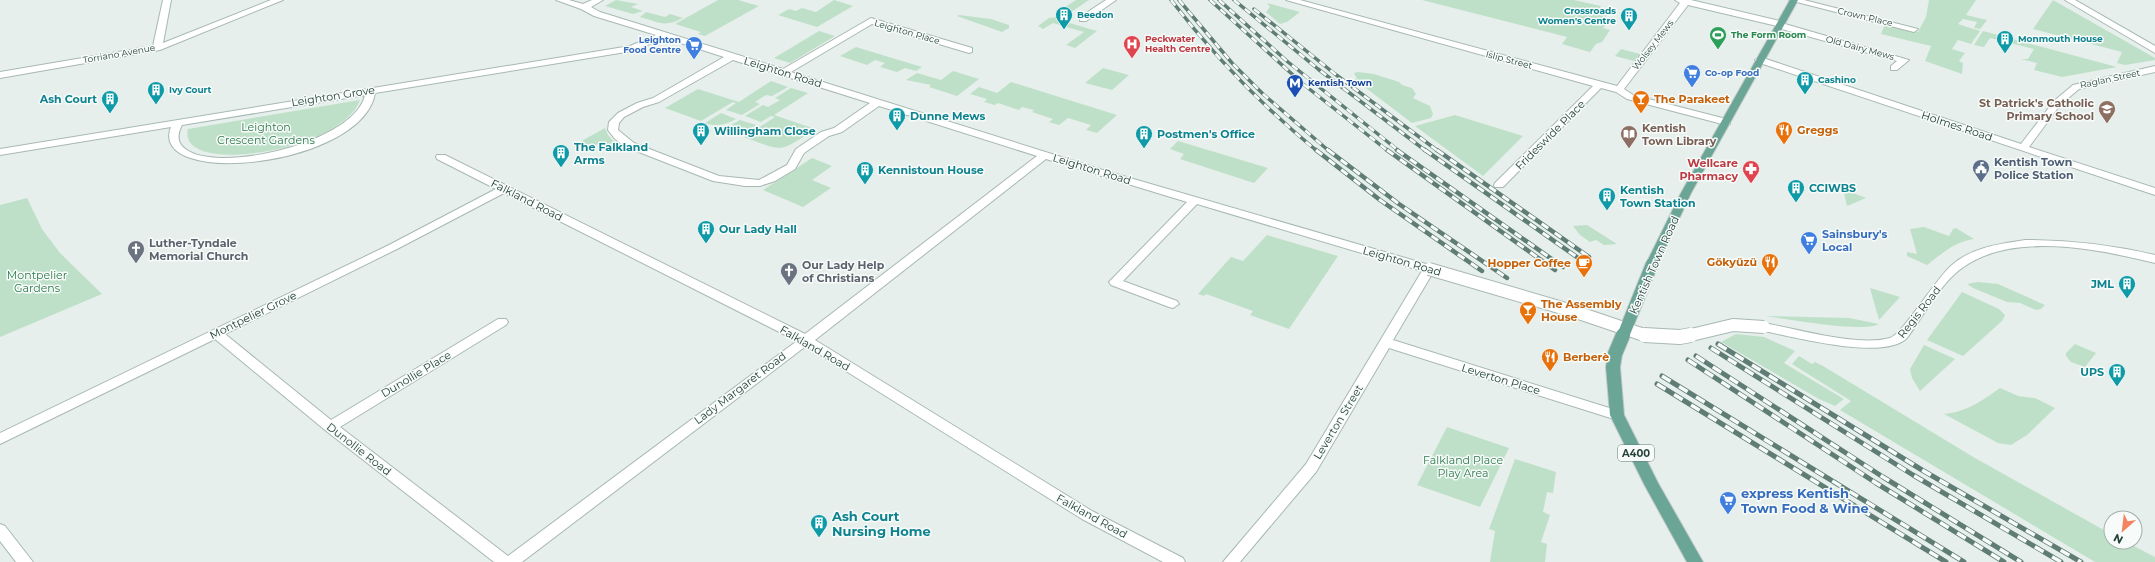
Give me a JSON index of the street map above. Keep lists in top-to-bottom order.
{
  "streets": {
    "main road": ["Kentish Town Road", "A400"],
    "street": [
      "Crown Place",
      "Leighton Place",
      "Wolsey Mews",
      "Old Dairy Mews",
      "Torriano Avenue",
      "Islip Street",
      "Leighton Road",
      "Raglan Street",
      "Leighton Grove",
      "Holmes Road",
      "Frideswide Place",
      "Falkland Road",
      "Regis Road",
      "Montpelier Grove",
      "Dunollie Place",
      "Leverton Place",
      "Lady Margaret Road",
      "Leverton Street",
      "Dunollie Road"
    ]
  },
  "crossings": [
    ["Crown Place", "Kentish Town Road"],
    ["Leighton Place", "Leighton Road"],
    ["Wolsey Mews", "Islip Street"],
    ["Old Dairy Mews", "Kentish Town Road"],
    ["Islip Street", "Frideswide Place"],
    ["Islip Street", "Kentish Town Road"],
    ["Leighton Road", "Leighton Grove"],
    ["Leighton Road", "Kentish Town Road"],
    ["Leighton Road", "Regis Road"],
    ["Leighton Road", "Lady Margaret Road"],
    ["Leighton Road", "Leverton Street"],
    ["Raglan Street", "Holmes Road"],
    ["Holmes Road", "Kentish Town Road"],
    ["Falkland Road", "Montpelier Grove"],
    ["Falkland Road", "Lady Margaret Road"],
    ["Kentish Town Road", "Regis Road"],
    ["Kentish Town Road", "Leverton Place"],
    ["Montpelier Grove", "Dunollie Road"],
    ["Dunollie Place", "Dunollie Road"],
    ["Leverton Place", "Leverton Street"]
  ],
  "parks": ["Leighton Crescent Gardens", "Montpelier Gardens", "Falkland Place Play Area"],
  "places": {
    "building": [
      "Beedon",
      "Crossroads Women's Centre",
      "Monmouth House",
      "Cashino",
      "Ivy Court",
      "Ash Court",
      "Dunne Mews",
      "Willingham Close",
      "Postmen's Office",
      "The Falkland Arms",
      "Kennistoun House",
      "CCIWBS",
      "Kentish Town Station",
      "Our Lady Hall",
      "JML",
      "UPS",
      "Ash Court Nursing Home"
    ],
    "sports": ["The Form Room"],
    "hospital": ["Peckwater Health Centre"],
    "supermarket": [
      "Leighton Food Centre",
      "Co-op Food",
      "Sainsbury's Local",
      "express Kentish Town Food & Wine"
    ],
    "metro station": ["Kentish Town"],
    "bar": ["The Parakeet", "The Assembly House"],
    "school or university": ["St Patrick's Catholic Primary School"],
    "restaurant": ["Greggs", "Gökyüzü", "Berberè"],
    "library": ["Kentish Town Library"],
    "public building": ["Kentish Town Police Station"],
    "pharmacy": ["Wellcare Pharmacy"],
    "church": ["Luther-Tyndale Memorial Church", "Our Lady Help of Christians"],
    "cafe": ["Hopper Coffee"]
  },
  "north": "bottom left"
}
